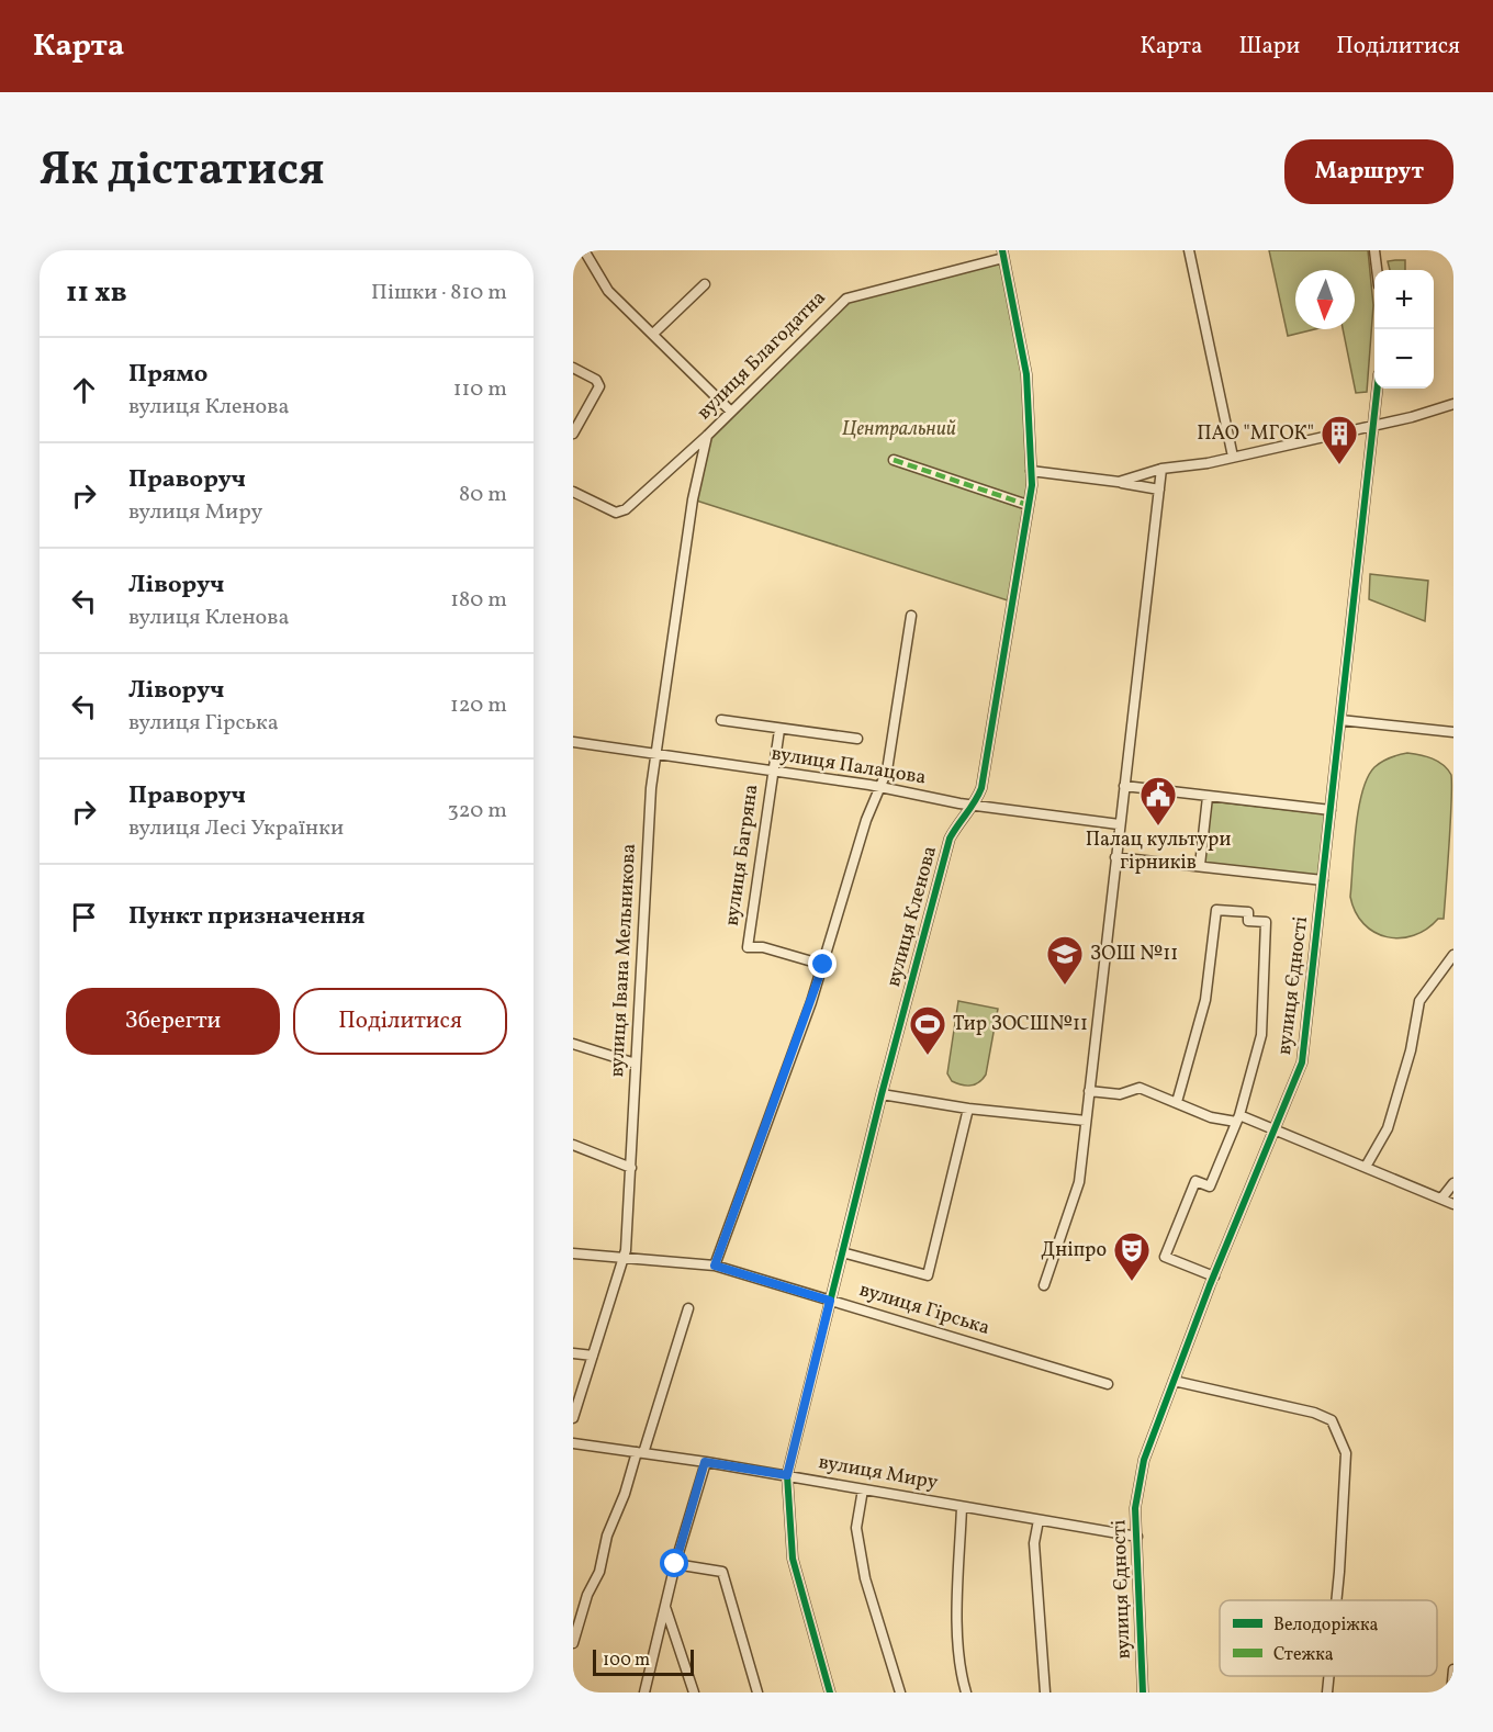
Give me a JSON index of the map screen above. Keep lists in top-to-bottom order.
{
  "streets": {
    "street": [
      "вулиця Благодатна",
      "вулиця Палацова",
      "вулиця Багряна",
      "вулиця Кленова",
      "вулиця Івана Мельникова",
      "вулиця Єдності",
      "вулиця Гірська",
      "вулиця Миру"
    ]
  },
  "crossings": [
    ["вулиця Благодатна", "вулиця Кленова"],
    ["вулиця Благодатна", "вулиця Івана Мельникова"],
    ["вулиця Палацова", "вулиця Багряна"],
    ["вулиця Палацова", "вулиця Кленова"],
    ["вулиця Палацова", "вулиця Івана Мельникова"],
    ["вулиця Кленова", "вулиця Гірська"],
    ["вулиця Кленова", "вулиця Миру"],
    ["вулиця Івана Мельникова", "вулиця Гірська"],
    ["вулиця Єдності", "вулиця Миру"]
  ],
  "parks": ["Центральний"],
  "places": {
    "building": ["ПАО \"МГОК\""],
    "public building": ["Палац культури гірників"],
    "school or university": ["ЗОШ №11"],
    "sports": ["Тир ЗОСШ№11"],
    "theatre": ["Дніпро"]
  },
  "legend": ["Велодоріжка", "Стежка"],
  "scale_bar": "100 m",
  "north": "bottom",
  "page": {
    "header": "Карта",
    "nav": ["Карта", "Шари", "Поділитися"],
    "title": "Як дістатися",
    "buttons": [
      "Маршрут",
      ["Зберегти", "Поділитися"]
    ],
    "heading": ["11 хв", "Пішки · 810 m"],
    "map_buttons": ["+", "−"],
    "list": [
      ["Прямо", "вулиця Кленова", "110 m"],
      ["Праворуч", "вулиця Миру", "80 m"],
      ["Ліворуч", "вулиця Кленова", "180 m"],
      ["Ліворуч", "вулиця Гірська", "120 m"],
      ["Праворуч", "вулиця Лесі Українки", "320 m"],
      "Пункт призначення"
    ],
    "scale": "100 m"
  }
}
